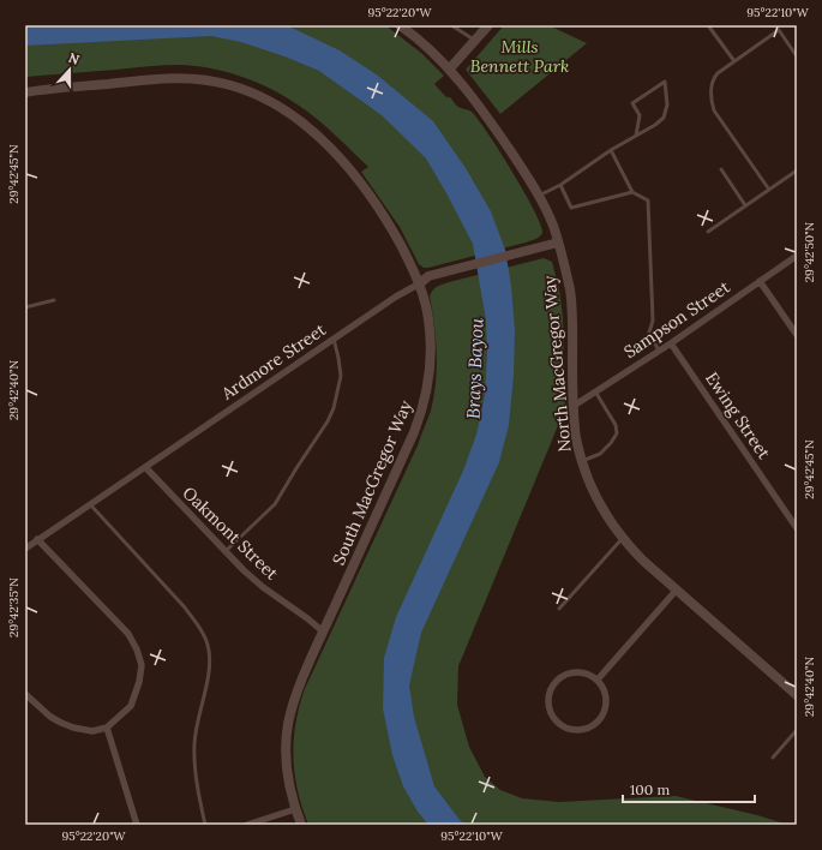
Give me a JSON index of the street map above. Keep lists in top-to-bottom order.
{
  "streets": {
    "main road": ["Ardmore Street", "North MacGregor Way", "South MacGregor Way"],
    "street": ["Sampson Street", "Ewing Street", "Oakmont Street"]
  },
  "crossings": [
    ["Sampson Street", "North MacGregor Way"],
    ["Sampson Street", "Ewing Street"],
    ["Ardmore Street", "North MacGregor Way"],
    ["Ardmore Street", "South MacGregor Way"],
    ["Ardmore Street", "Oakmont Street"],
    ["South MacGregor Way", "Oakmont Street"]
  ],
  "water": ["Brays Bayou"],
  "parks": ["Mills Bennett Park"],
  "scale_bar": "100 m",
  "north": "top",
  "coordinates": [
    "95°22'20\"W",
    "95°22'10\"W",
    "29°42'45\"N",
    "29°42'50\"N",
    "29°42'40\"N",
    "29°42'35\"N"
  ]
}
